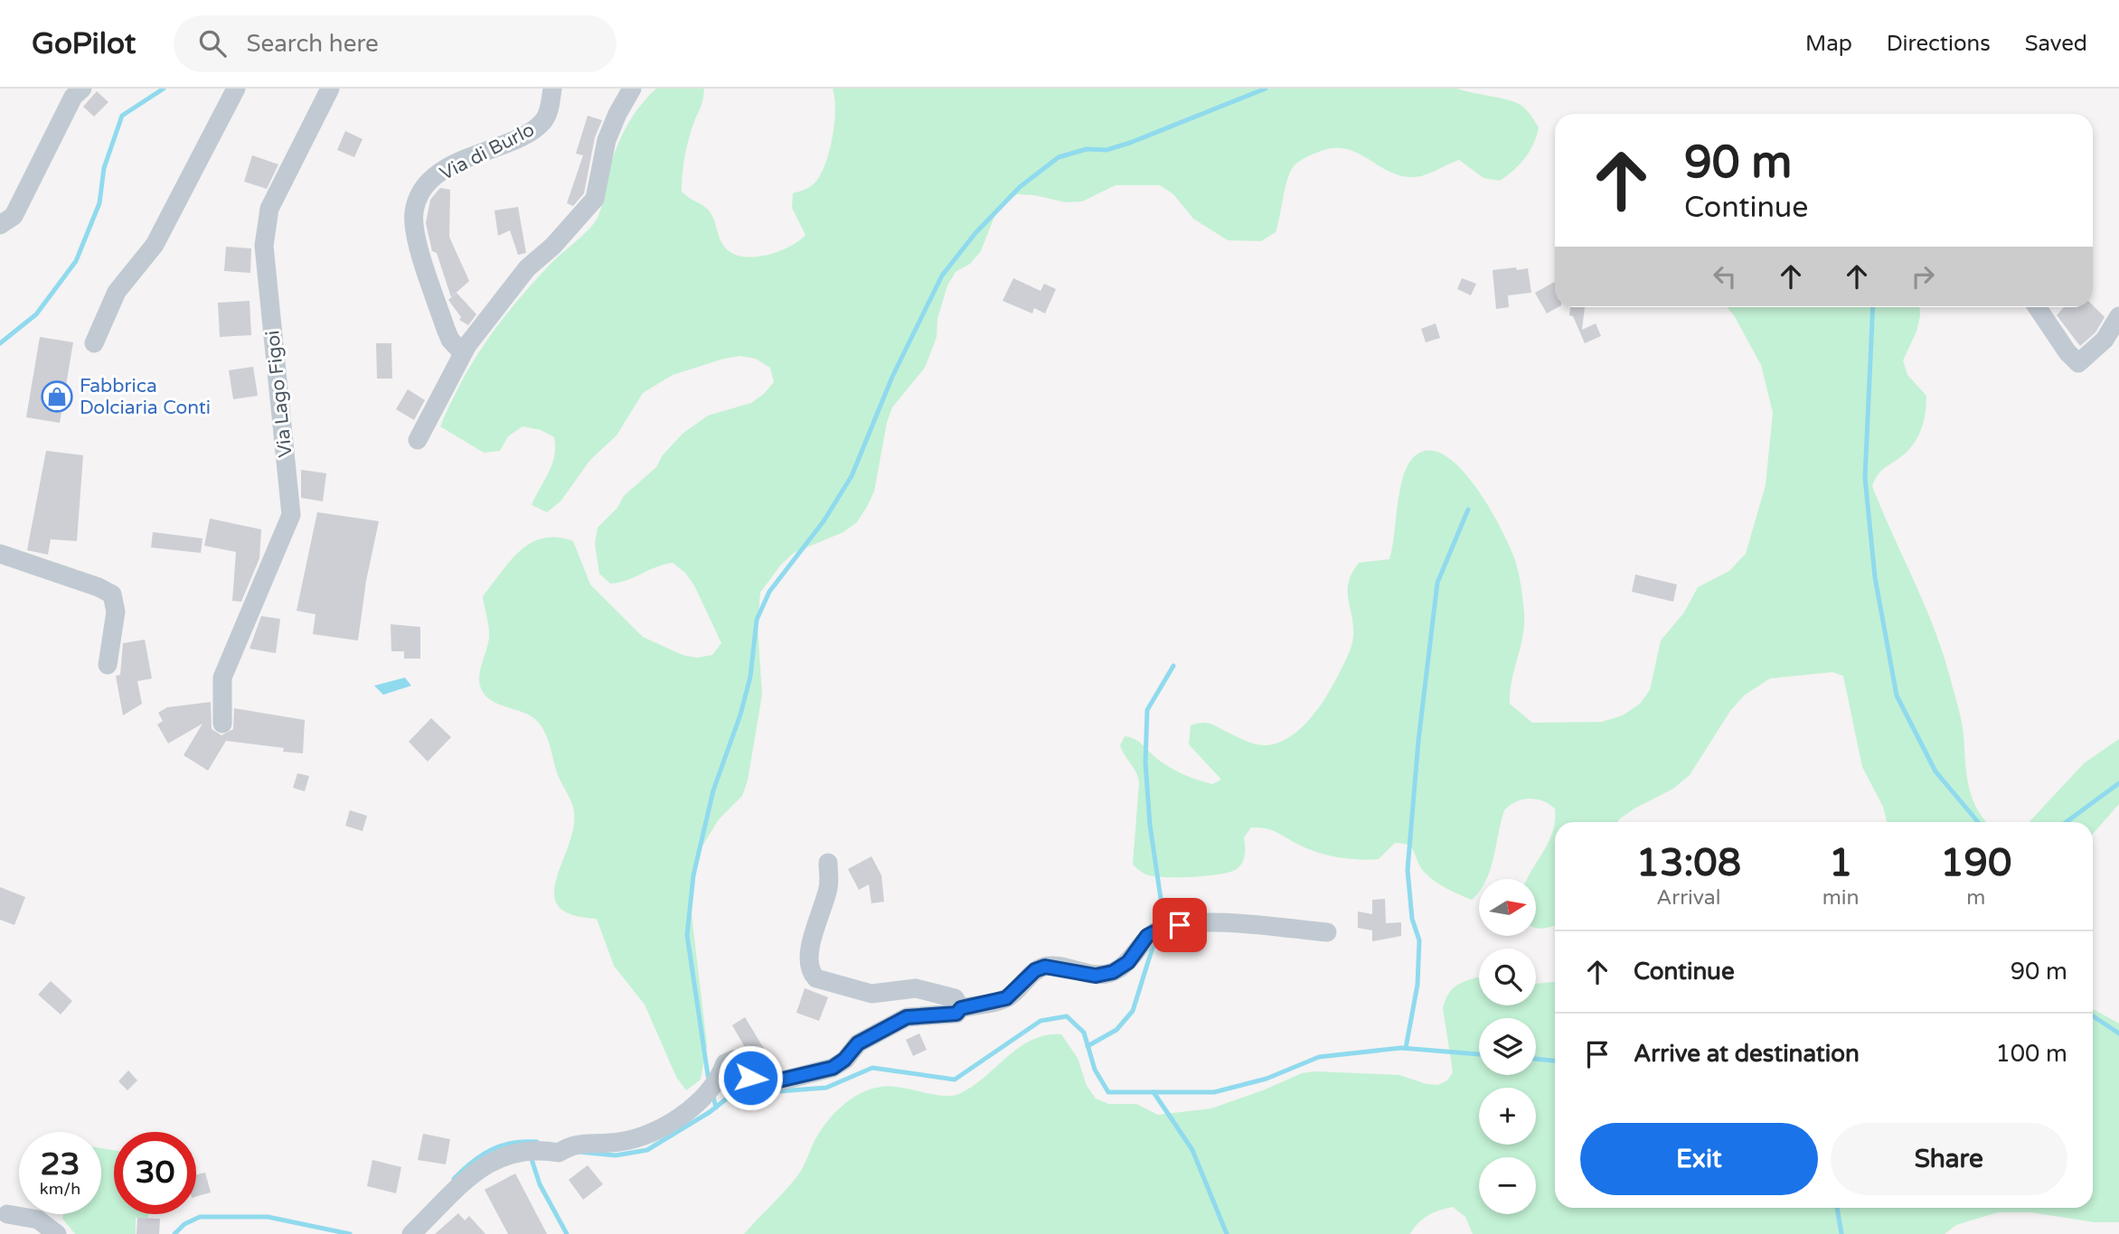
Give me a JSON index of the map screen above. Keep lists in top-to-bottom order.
{
  "streets": {
    "street": ["Via di Burlo", "Via Lago Figoi"]
  },
  "places": {
    "shop": ["Fabbrica Dolciaria Conti"]
  },
  "north": "right",
  "page": {
    "header": "GoPilot",
    "search": "Search here",
    "nav": ["Map", "Directions", "Saved"],
    "turn": ["90 m", "Continue"],
    "eta": [
      "13:08",
      "Arrival",
      "1",
      "min",
      "190",
      "m"
    ],
    "map_buttons": ["+", "−"],
    "list": [
      {
        "name": "Continue",
        "value": "90 m"
      },
      {
        "name": "Arrive at destination",
        "value": "100 m"
      }
    ],
    "buttons": ["Exit", "Share"],
    "speed": "23 km/h",
    "limit": "30"
  }
}
